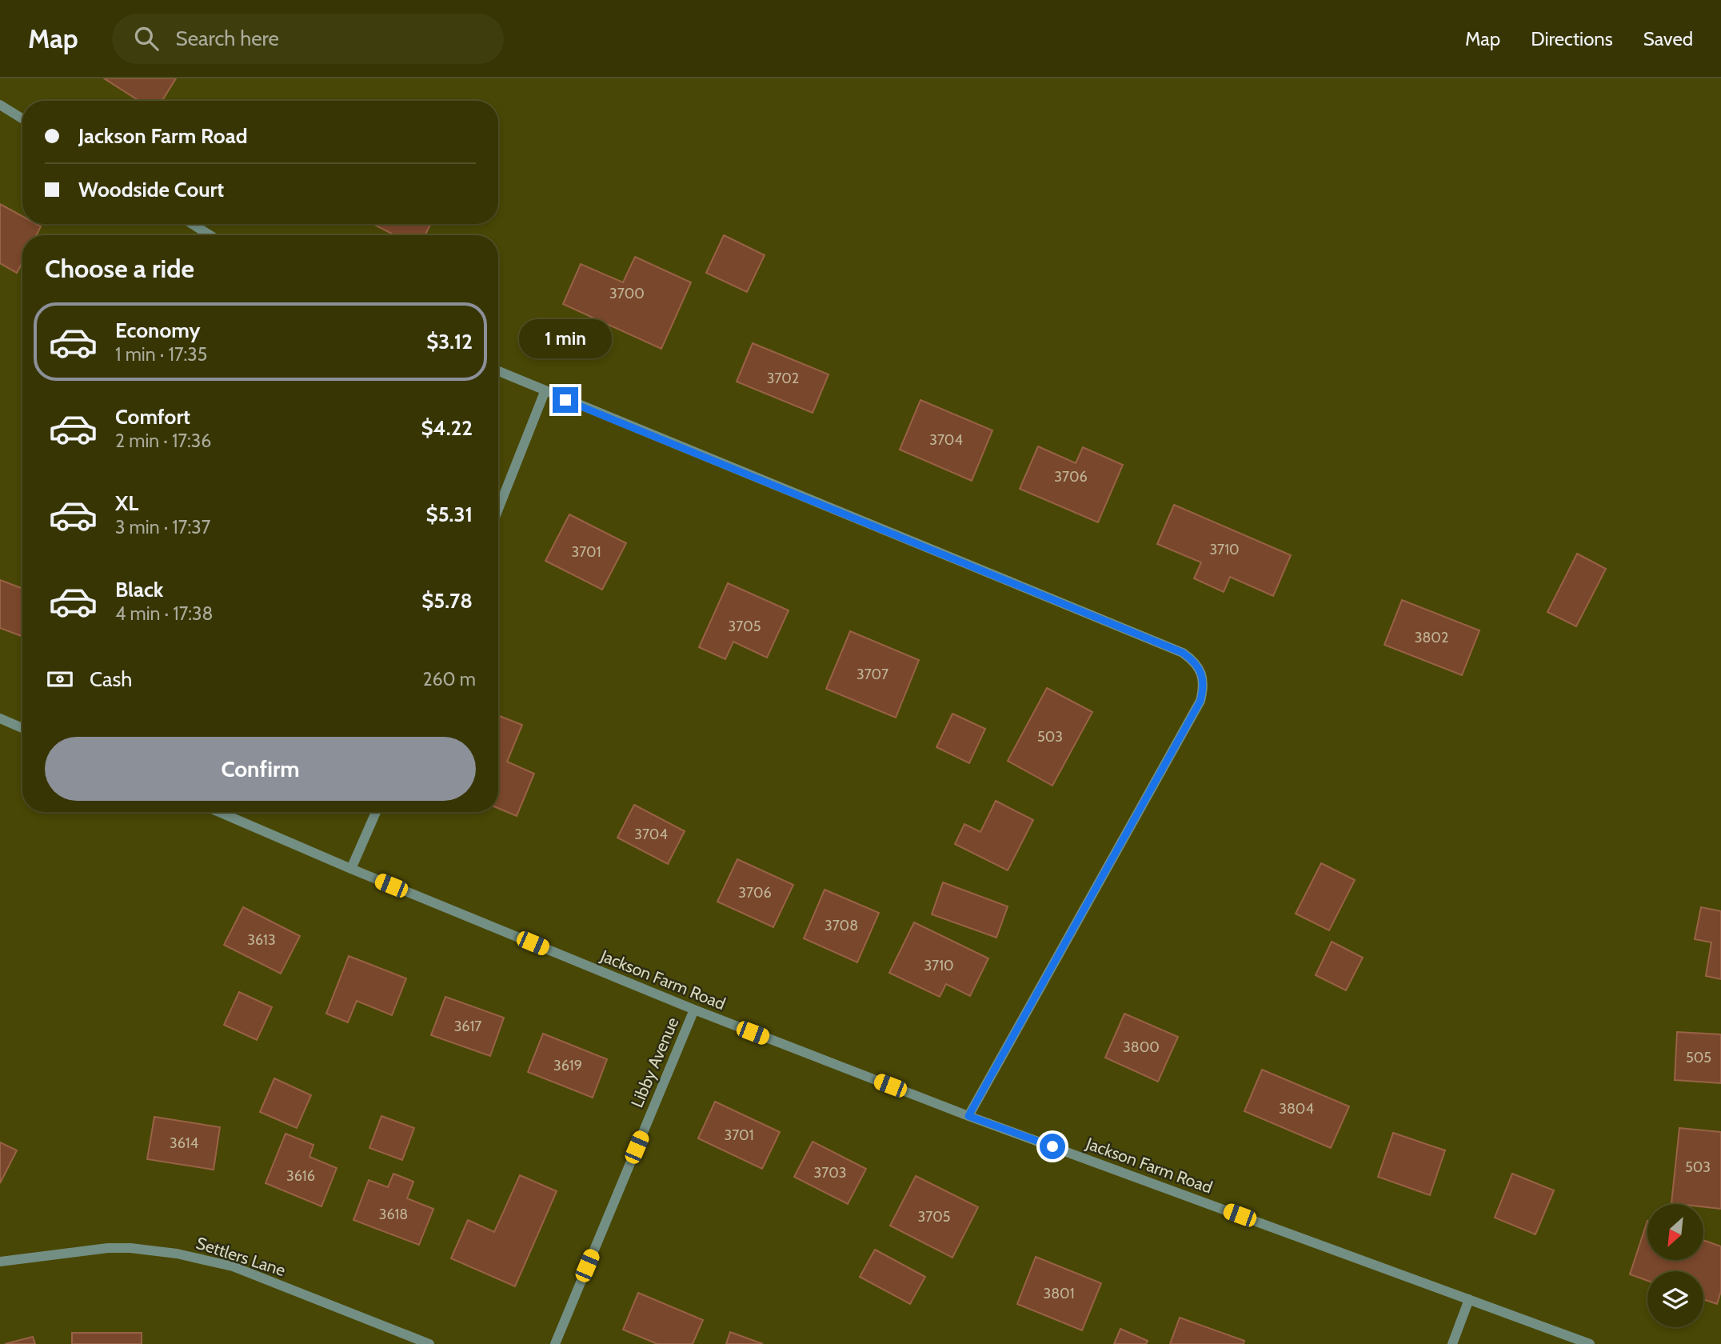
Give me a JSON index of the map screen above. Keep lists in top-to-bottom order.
{
  "streets": {
    "street": ["Jackson Farm Road", "Libby Avenue", "Settlers Lane"]
  },
  "crossings": [
    ["Jackson Farm Road", "Libby Avenue"]
  ],
  "house_numbers": [
    "3700",
    "3702",
    "3704",
    "3706",
    "3710",
    "3701",
    "3705",
    "3802",
    "3707",
    "503",
    "3704",
    "3706",
    "3708",
    "3613",
    "3710",
    "3617",
    "3800",
    "505",
    "3619",
    "3804",
    "3701",
    "3614",
    "503",
    "3703",
    "3616",
    "3618",
    "3705",
    "3801"
  ],
  "north": "bottom left",
  "page": {
    "header": "Map",
    "search": "Search here",
    "nav": ["Map", "Directions", "Saved"],
    "banner": ["Jackson Farm Road", "Woodside Court"],
    "heading": "Choose a ride",
    "list": [
      {
        "name": "Economy",
        "note": "1 min · 17:35",
        "value": "$3.12"
      },
      {
        "name": "Comfort",
        "note": "2 min · 17:36",
        "value": "$4.22"
      },
      {
        "name": "XL",
        "note": "3 min · 17:37",
        "value": "$5.31"
      },
      {
        "name": "Black",
        "note": "4 min · 17:38",
        "value": "$5.78"
      }
    ],
    "bubble": "1 min",
    "pay": ["Cash", "260 m"],
    "buttons": "Confirm"
  }
}
